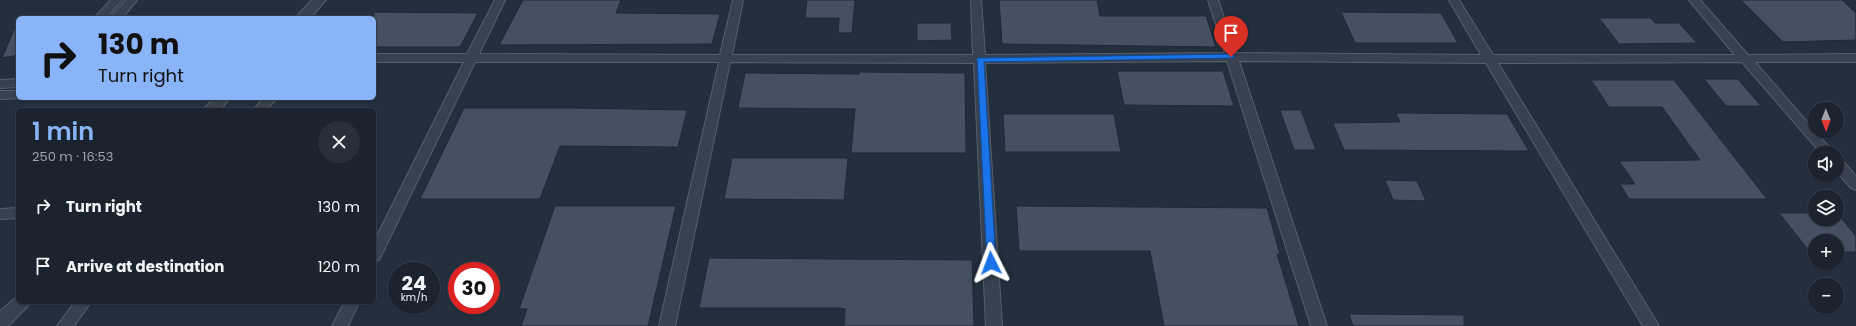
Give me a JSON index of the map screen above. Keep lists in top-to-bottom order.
{
  "north": "bottom",
  "page": {
    "turn": ["130 m", "Turn right"],
    "map_buttons": ["+", "−"],
    "heading": ["1 min", "250 m · 16:53"],
    "list": [
      {
        "name": "Turn right",
        "value": "130 m"
      },
      {
        "name": "Arrive at destination",
        "value": "120 m"
      }
    ],
    "speed": "24 km/h",
    "limit": "30"
  }
}
